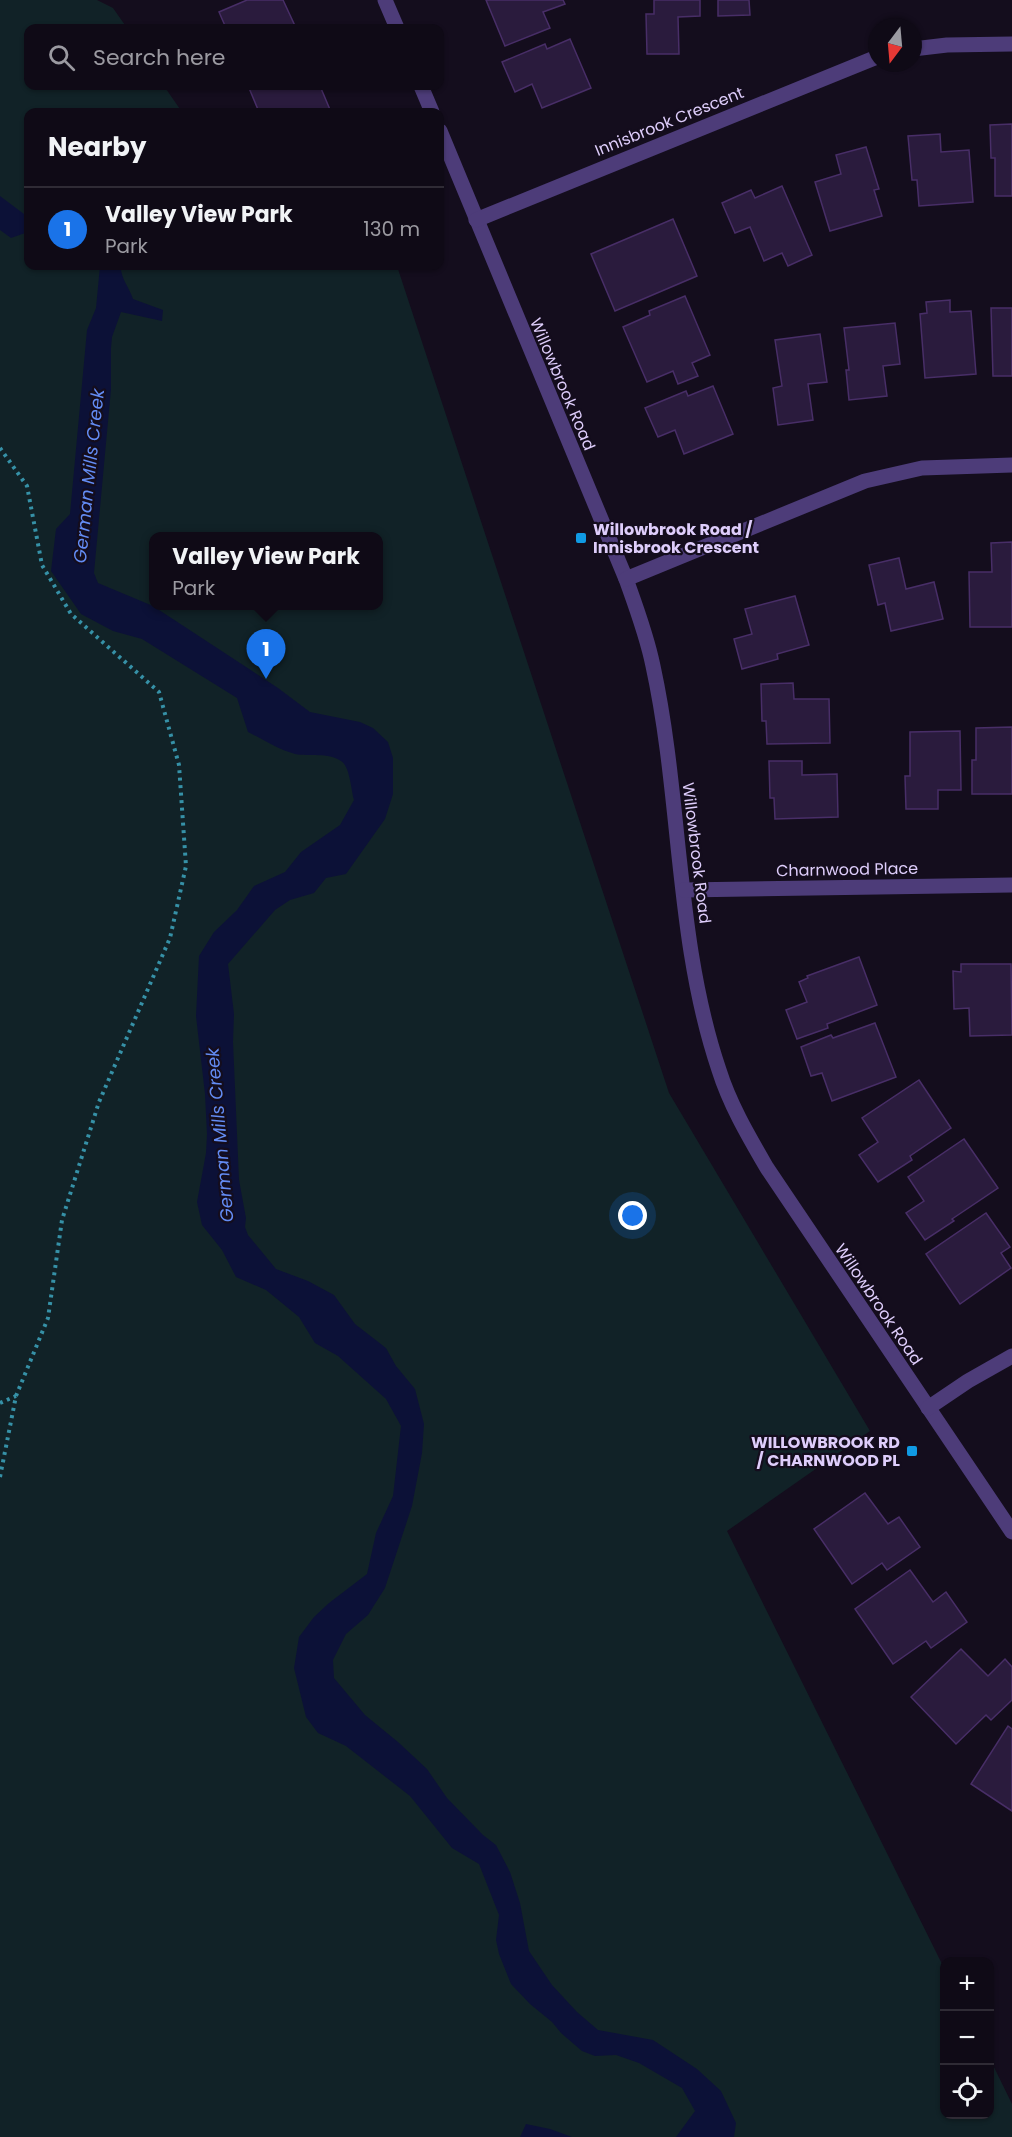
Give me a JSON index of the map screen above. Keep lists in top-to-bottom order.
{
  "streets": {
    "street": ["Innisbrook Crescent", "Willowbrook Road", "Charnwood Place"]
  },
  "crossings": [
    ["Innisbrook Crescent", "Willowbrook Road"],
    ["Willowbrook Road", "Charnwood Place"]
  ],
  "water": ["German Mills Creek"],
  "places": {
    "transit": ["Willowbrook Road / Innisbrook Crescent", "WILLOWBROOK RD / CHARNWOOD PL"]
  },
  "north": "bottom",
  "page": {
    "search": "Search here",
    "heading": "Nearby",
    "list": [
      {
        "mark": "1",
        "name": "Valley View Park",
        "note": "Park",
        "value": "130 m"
      }
    ],
    "popup": ["Valley View Park", "Park"],
    "pins": "1",
    "map_buttons": ["+", "−"]
  }
}
